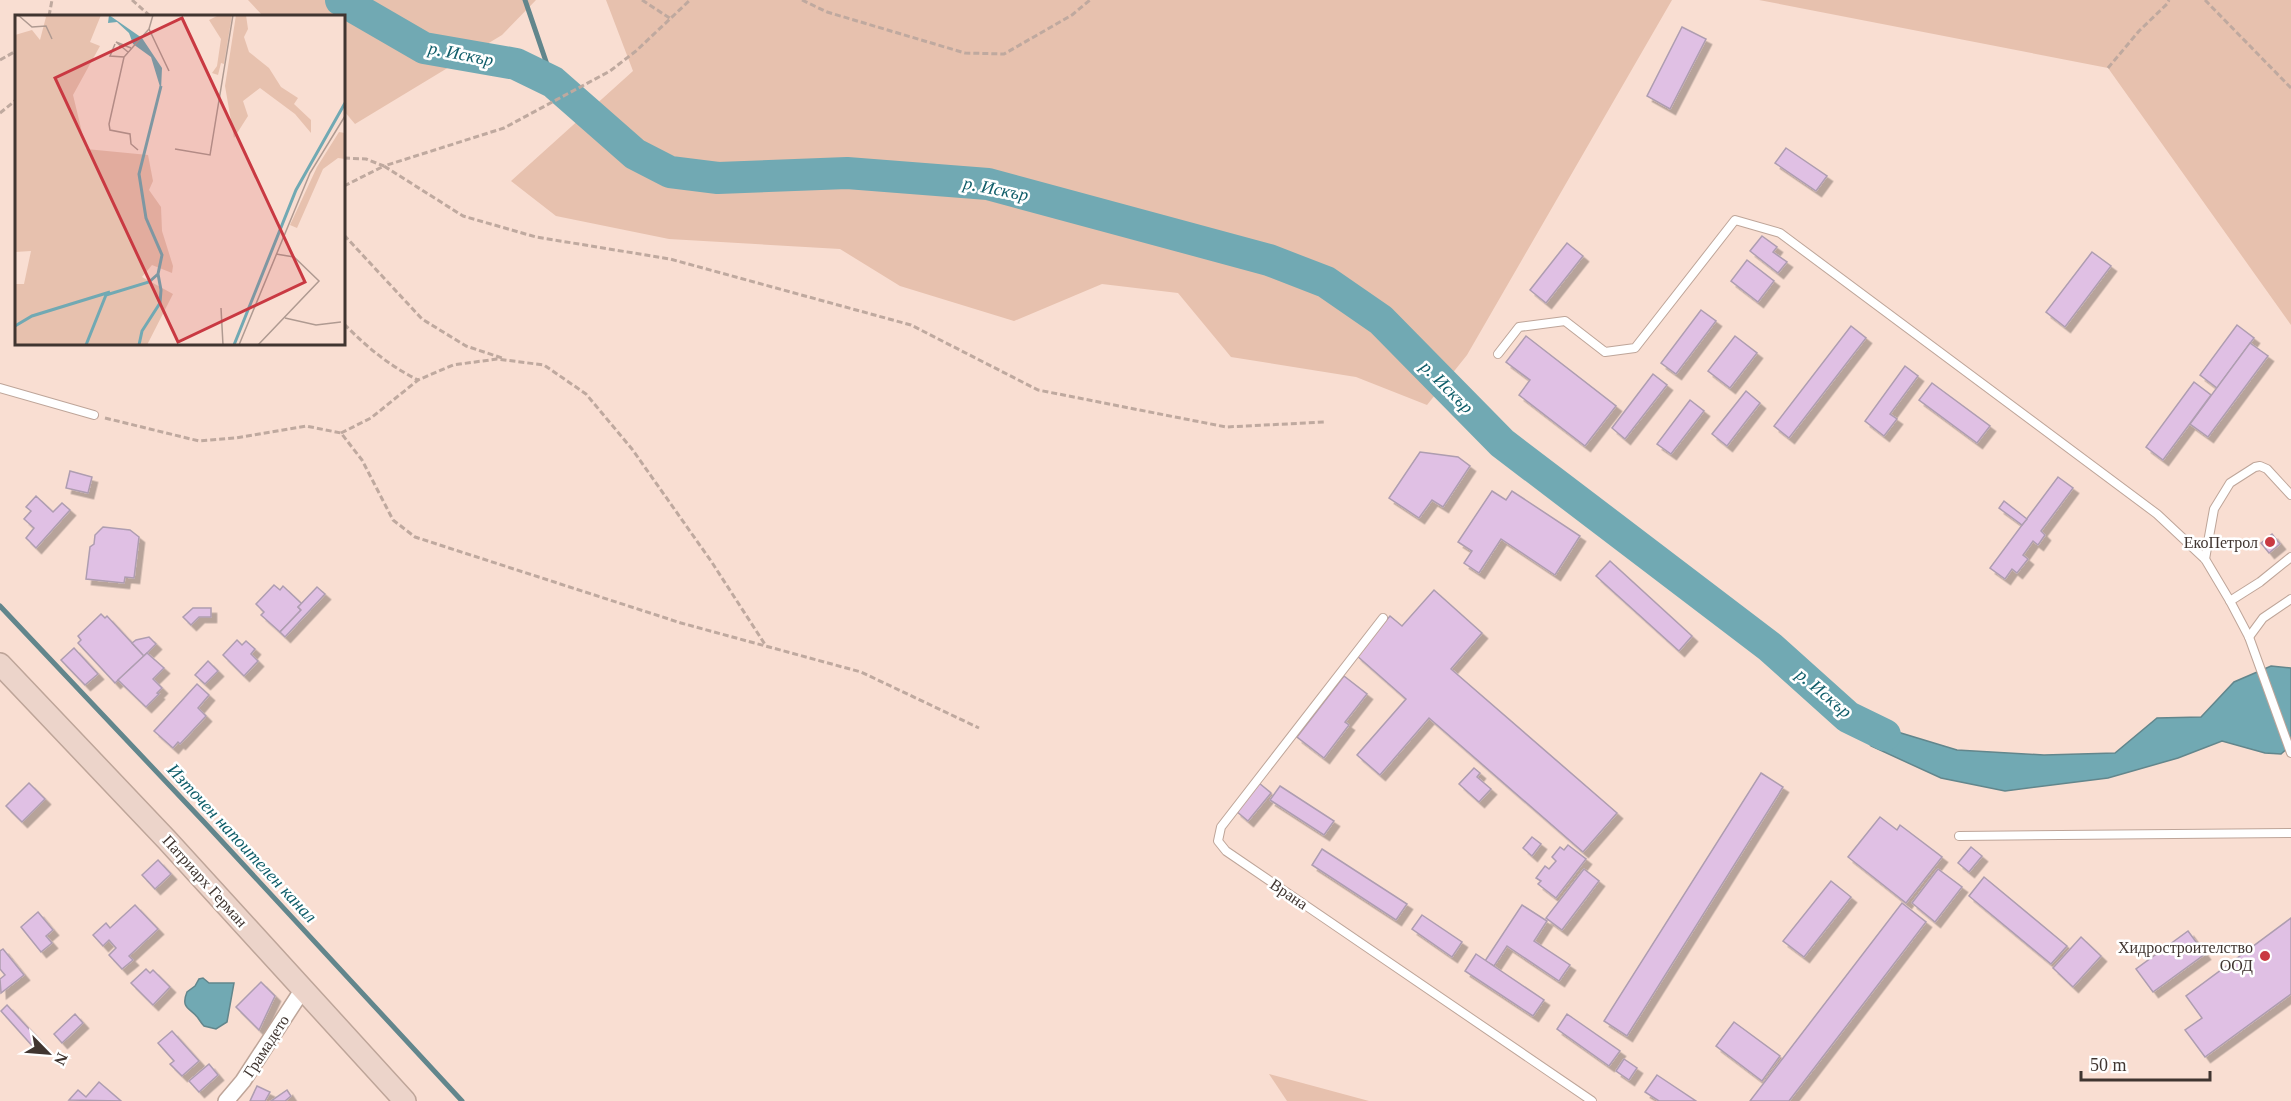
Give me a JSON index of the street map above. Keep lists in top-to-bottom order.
{
  "streets": {
    "street": ["Патриарх Герман", "Грамадето"],
    "lane": ["Врана"]
  },
  "crossings": [
    ["Патриарх Герман", "Грамадето"]
  ],
  "water": ["р. Искър", "Източен напоителен канал"],
  "places": ["ЕкоПетрол", "Хидростроителство ООД"],
  "scale_bar": "50 m",
  "north": "bottom right"
}
